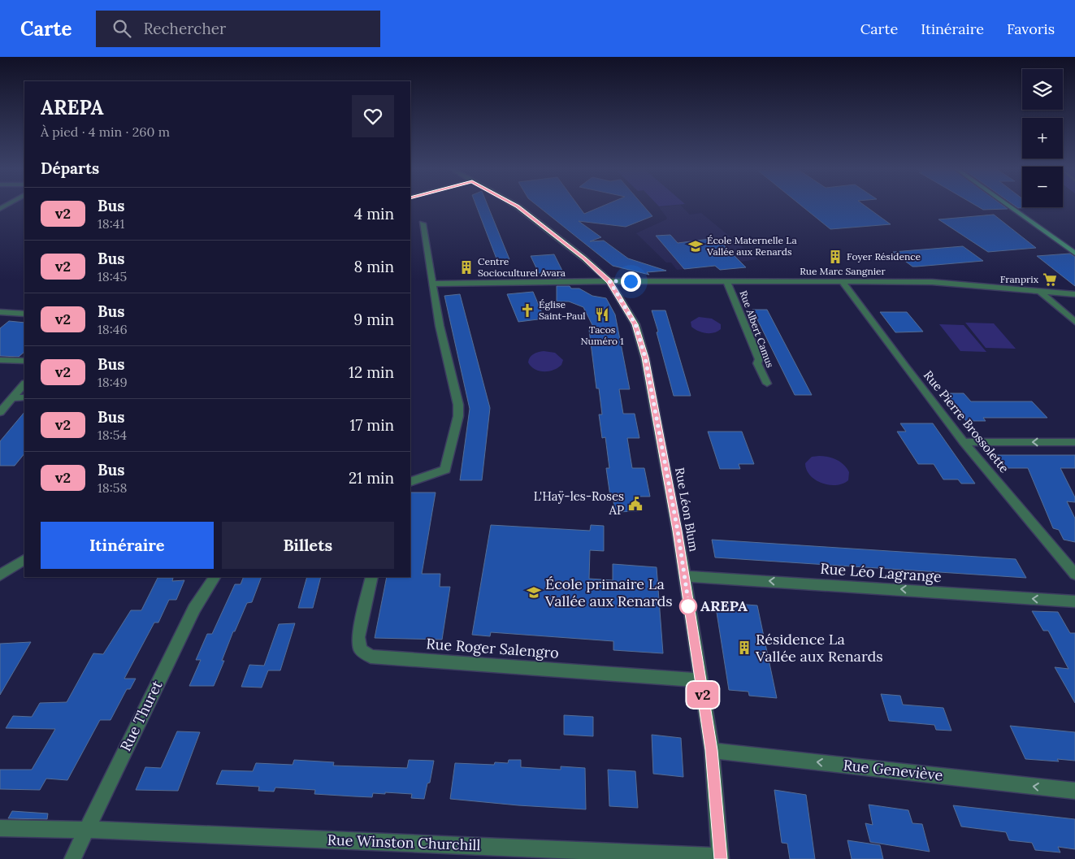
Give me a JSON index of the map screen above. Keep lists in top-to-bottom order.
{
  "streets": {
    "street": [
      "Rue Marc Sangnier",
      "Rue Albert Camus",
      "Rue Pierre Brossolette",
      "Rue Léon Blum",
      "Rue Léo Lagrange",
      "Rue Roger Salengro",
      "Rue Thuret",
      "Rue Geneviève",
      "Rue Winston Churchill"
    ]
  },
  "crossings": [
    ["Rue Marc Sangnier", "Rue Albert Camus"],
    ["Rue Marc Sangnier", "Rue Pierre Brossolette"],
    ["Rue Marc Sangnier", "Rue Léon Blum"],
    ["Rue Léon Blum", "Rue Léo Lagrange"],
    ["Rue Léon Blum", "Rue Roger Salengro"],
    ["Rue Léon Blum", "Rue Geneviève"],
    ["Rue Léon Blum", "Rue Winston Churchill"],
    ["Rue Thuret", "Rue Winston Churchill"]
  ],
  "one_way": ["Rue Léo Lagrange", "Rue Geneviève"],
  "places": {
    "school or university": ["École Maternelle La Vallée aux Renards", "École primaire La Vallée aux Renards"],
    "building": ["Foyer Résidence", "Centre Socioculturel Avara", "Résidence La Vallée aux Renards"],
    "supermarket": ["Franprix"],
    "church": ["Église Saint-Paul"],
    "restaurant": ["Tacos Numéro 1"],
    "public building": ["L'Haÿ-les-Roses AP"],
    "other": ["AREPA"]
  },
  "lines": ["bus line v2"],
  "page": {
    "header": "Carte",
    "search": "Rechercher",
    "nav": ["Carte", "Itinéraire", "Favoris"],
    "on_map": "v2",
    "map_buttons": ["+", "−"],
    "heading": [
      ["AREPA", "À pied · 4 min · 260 m"],
      "Départs"
    ],
    "list": [
      {
        "mark": "v2",
        "name": "Bus",
        "note": "18:41",
        "value": "4 min"
      },
      {
        "mark": "v2",
        "name": "Bus",
        "note": "18:45",
        "value": "8 min"
      },
      {
        "mark": "v2",
        "name": "Bus",
        "note": "18:46",
        "value": "9 min"
      },
      {
        "mark": "v2",
        "name": "Bus",
        "note": "18:49",
        "value": "12 min"
      },
      {
        "mark": "v2",
        "name": "Bus",
        "note": "18:54",
        "value": "17 min"
      },
      {
        "mark": "v2",
        "name": "Bus",
        "note": "18:58",
        "value": "21 min"
      }
    ],
    "buttons": ["Itinéraire", "Billets"]
  }
}
